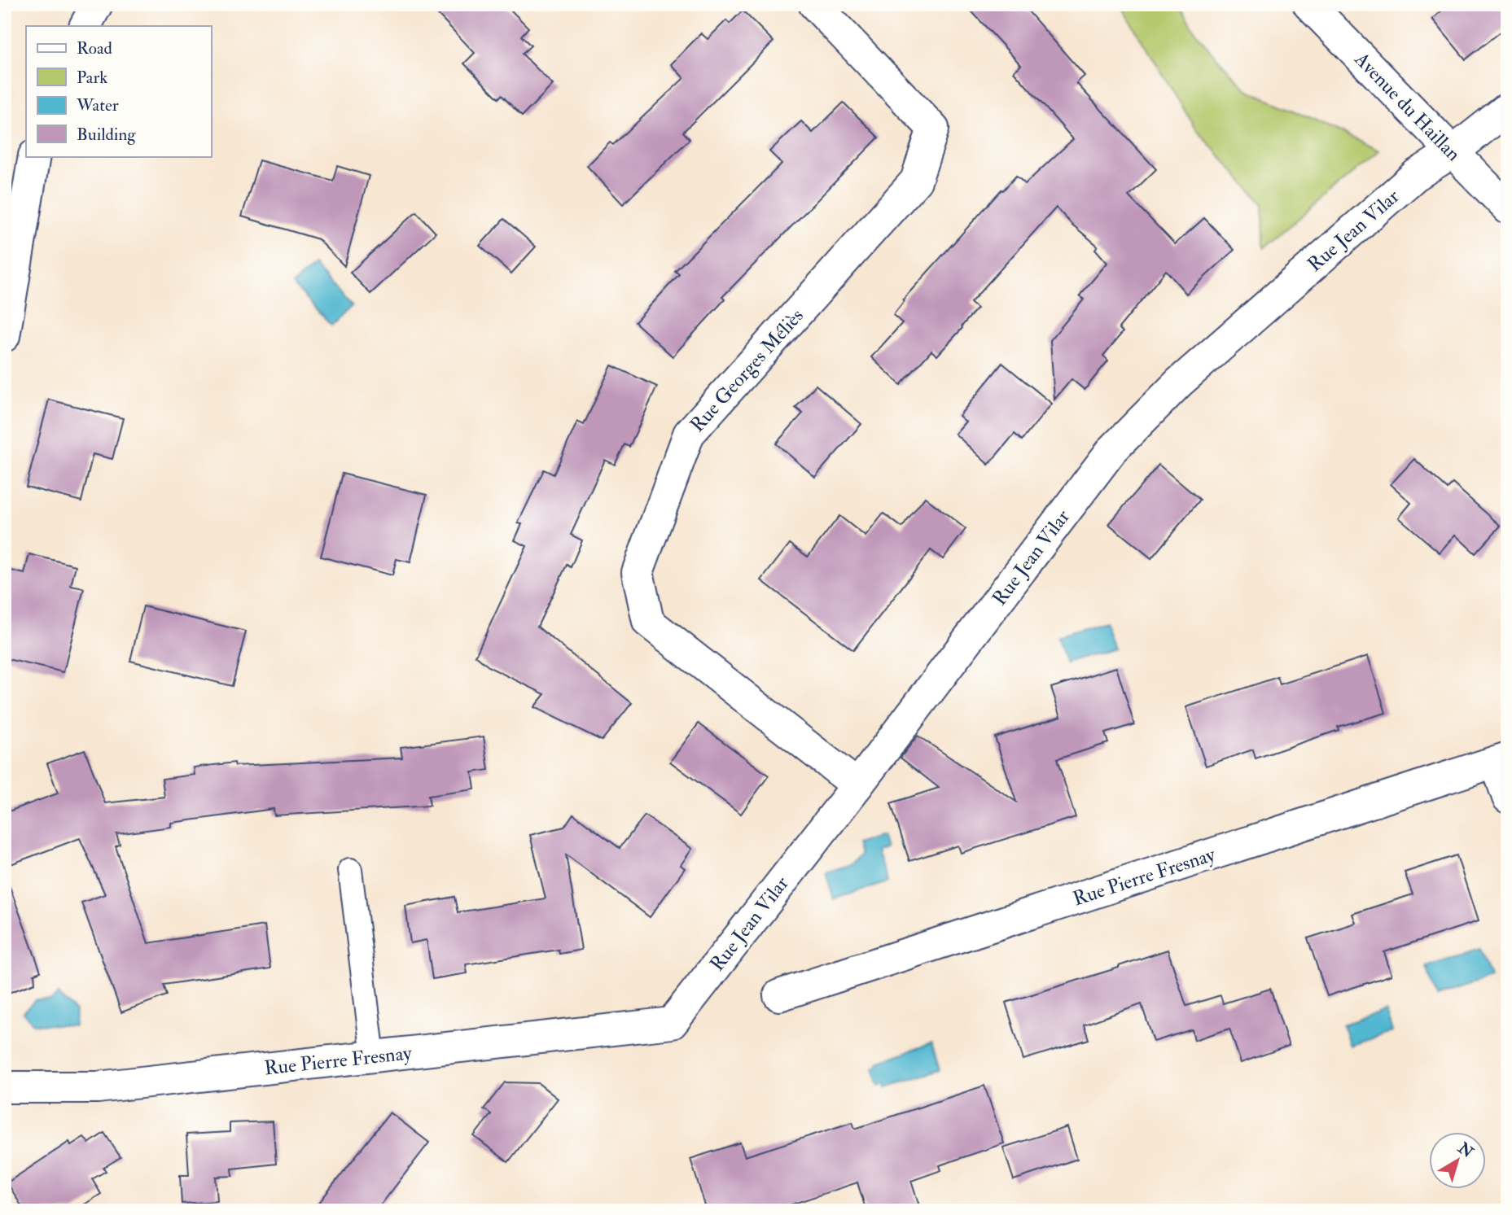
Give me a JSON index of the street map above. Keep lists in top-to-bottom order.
{
  "streets": {
    "street": [
      "Avenue du Haillan",
      "Rue Jean Vilar",
      "Rue Georges Méliès",
      "Rue Pierre Fresnay"
    ]
  },
  "crossings": [
    ["Avenue du Haillan", "Rue Jean Vilar"],
    ["Rue Jean Vilar", "Rue Georges Méliès"],
    ["Rue Jean Vilar", "Rue Pierre Fresnay"]
  ],
  "legend": [
    "Road",
    "Park",
    "Water",
    "Building"
  ],
  "north": "top right"
}
